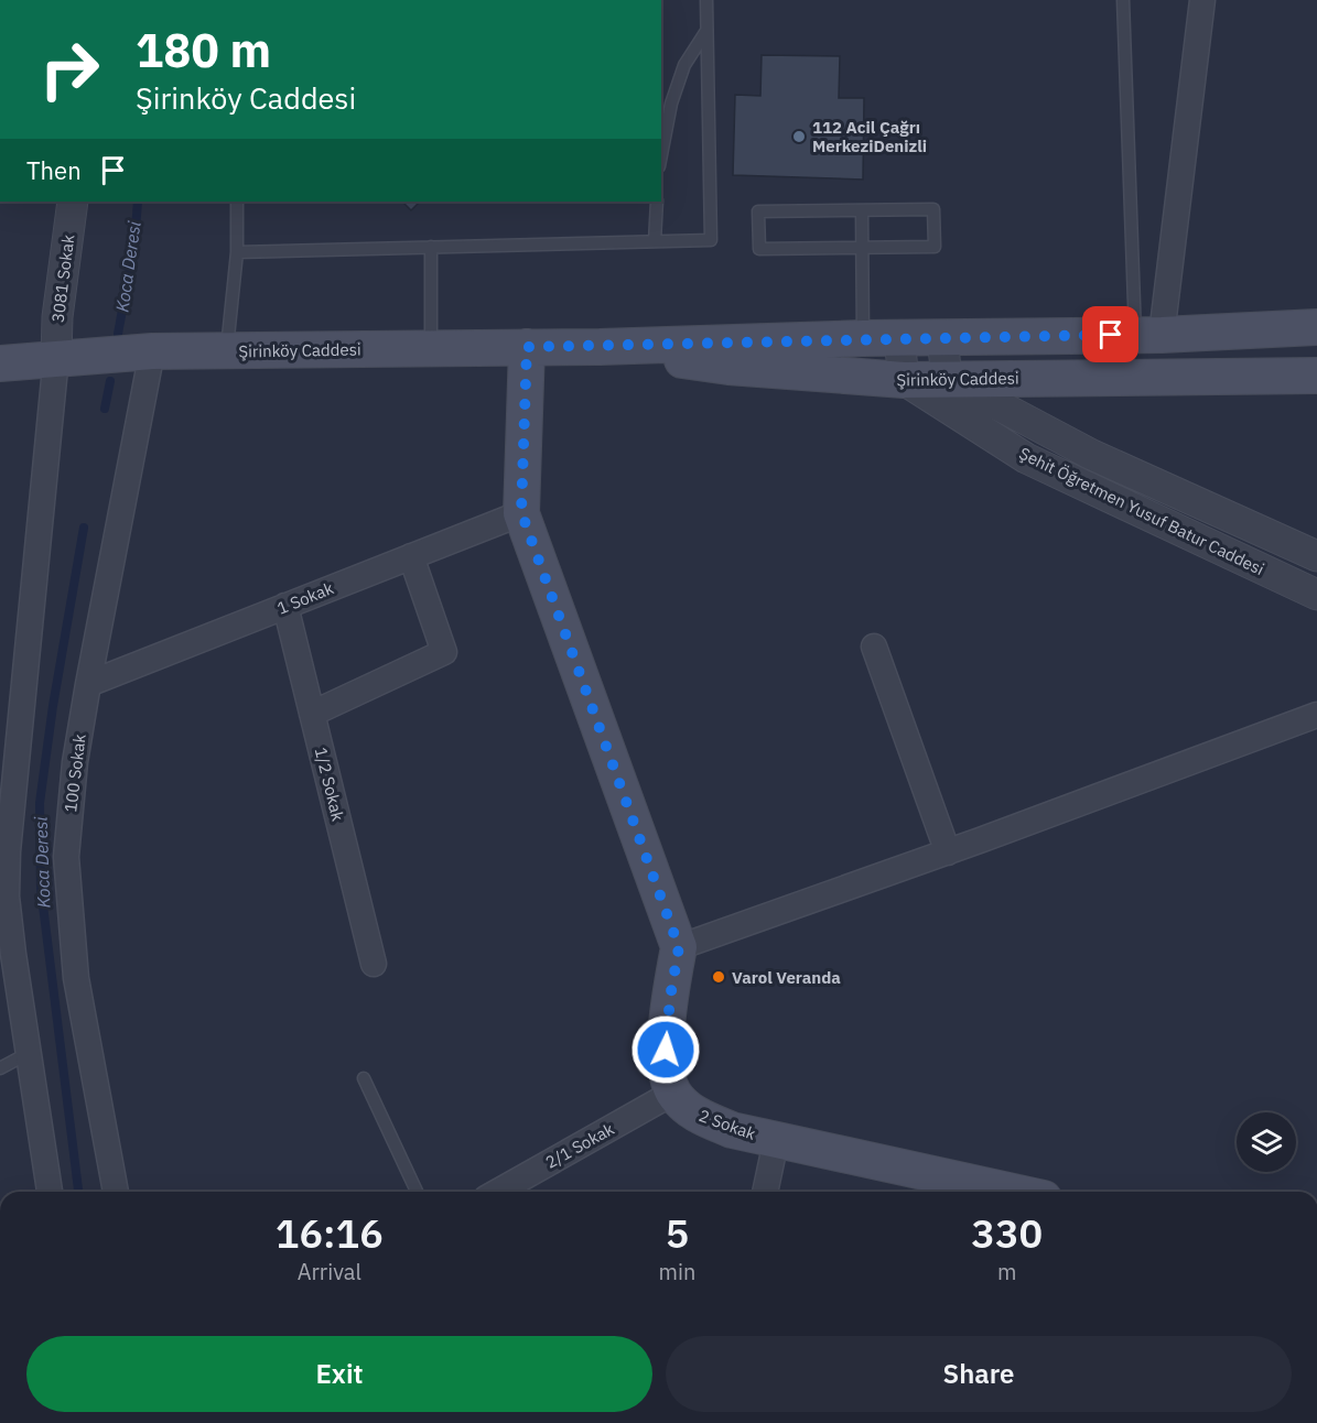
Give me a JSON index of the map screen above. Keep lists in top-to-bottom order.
{
  "streets": {
    "main road": ["Şirinköy Caddesi", "2 Sokak"],
    "street": [
      "3081 Sokak",
      "Şehit Öğretmen Yusuf Batur Caddesi",
      "1 Sokak",
      "100 Sokak",
      "1/2 Sokak",
      "2/1 Sokak"
    ]
  },
  "crossings": [
    ["3081 Sokak", "Şirinköy Caddesi"],
    ["Şirinköy Caddesi", "Şehit Öğretmen Yusuf Batur Caddesi"],
    ["Şirinköy Caddesi", "100 Sokak"],
    ["1 Sokak", "100 Sokak"],
    ["1 Sokak", "1/2 Sokak"],
    ["2 Sokak", "2/1 Sokak"]
  ],
  "water": ["Koca Deresi"],
  "places": ["112 Acil Çağrı MerkeziDenizli", "Varol Veranda"],
  "page": {
    "turn": ["180 m", "Şirinköy Caddesi"],
    "then": "Then",
    "eta": [
      "16:16",
      "Arrival",
      "5",
      "min",
      "330",
      "m"
    ],
    "buttons": ["Exit", "Share"]
  }
}
